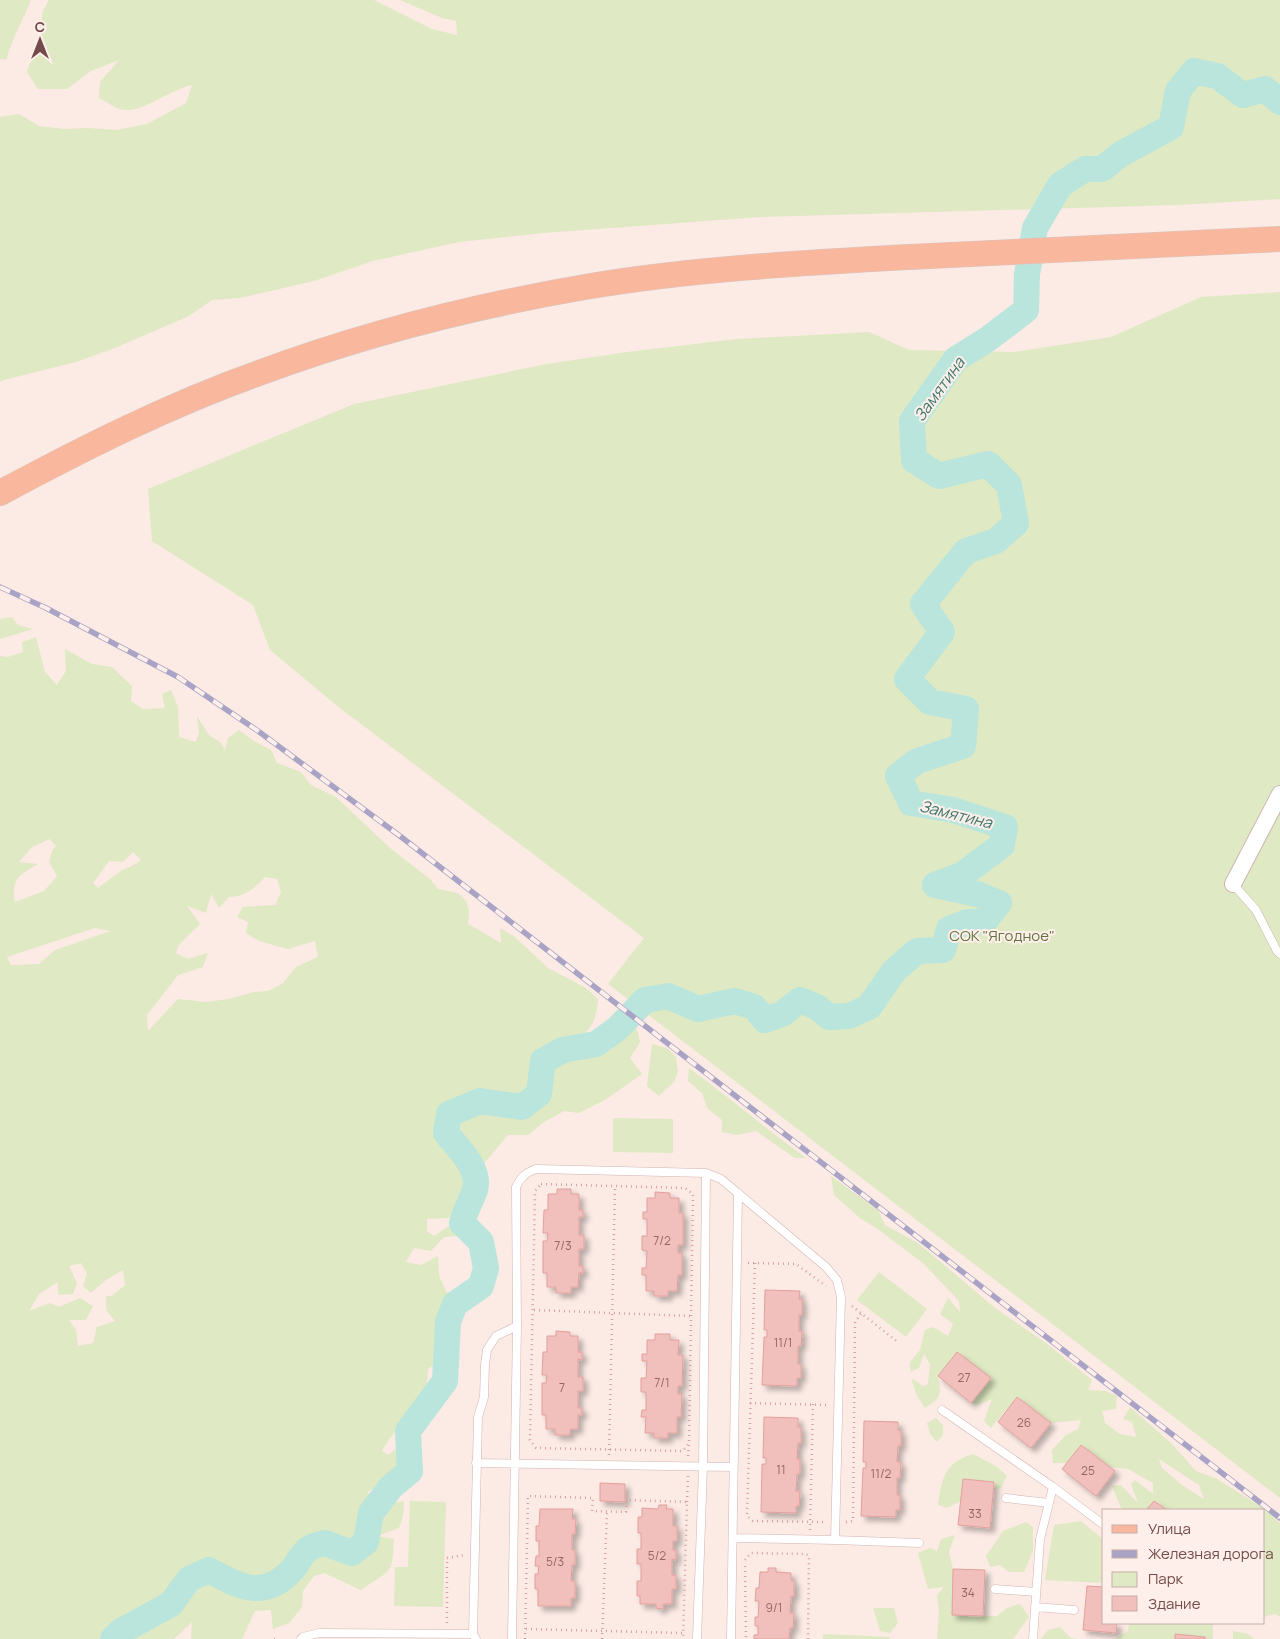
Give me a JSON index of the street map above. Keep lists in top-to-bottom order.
{
  "water": ["Замятина"],
  "parks": ["СОК \"Ягодное\""],
  "house_numbers": [
    "7/2",
    "7/3",
    "11/1",
    "27",
    "7/1",
    "7",
    "26",
    "11",
    "25",
    "11/2",
    "33",
    "5/2",
    "5/3",
    "34",
    "9/1"
  ],
  "legend": [
    "Улица",
    "Железная дорога",
    "Парк",
    "Здание"
  ],
  "north": "top"
}
